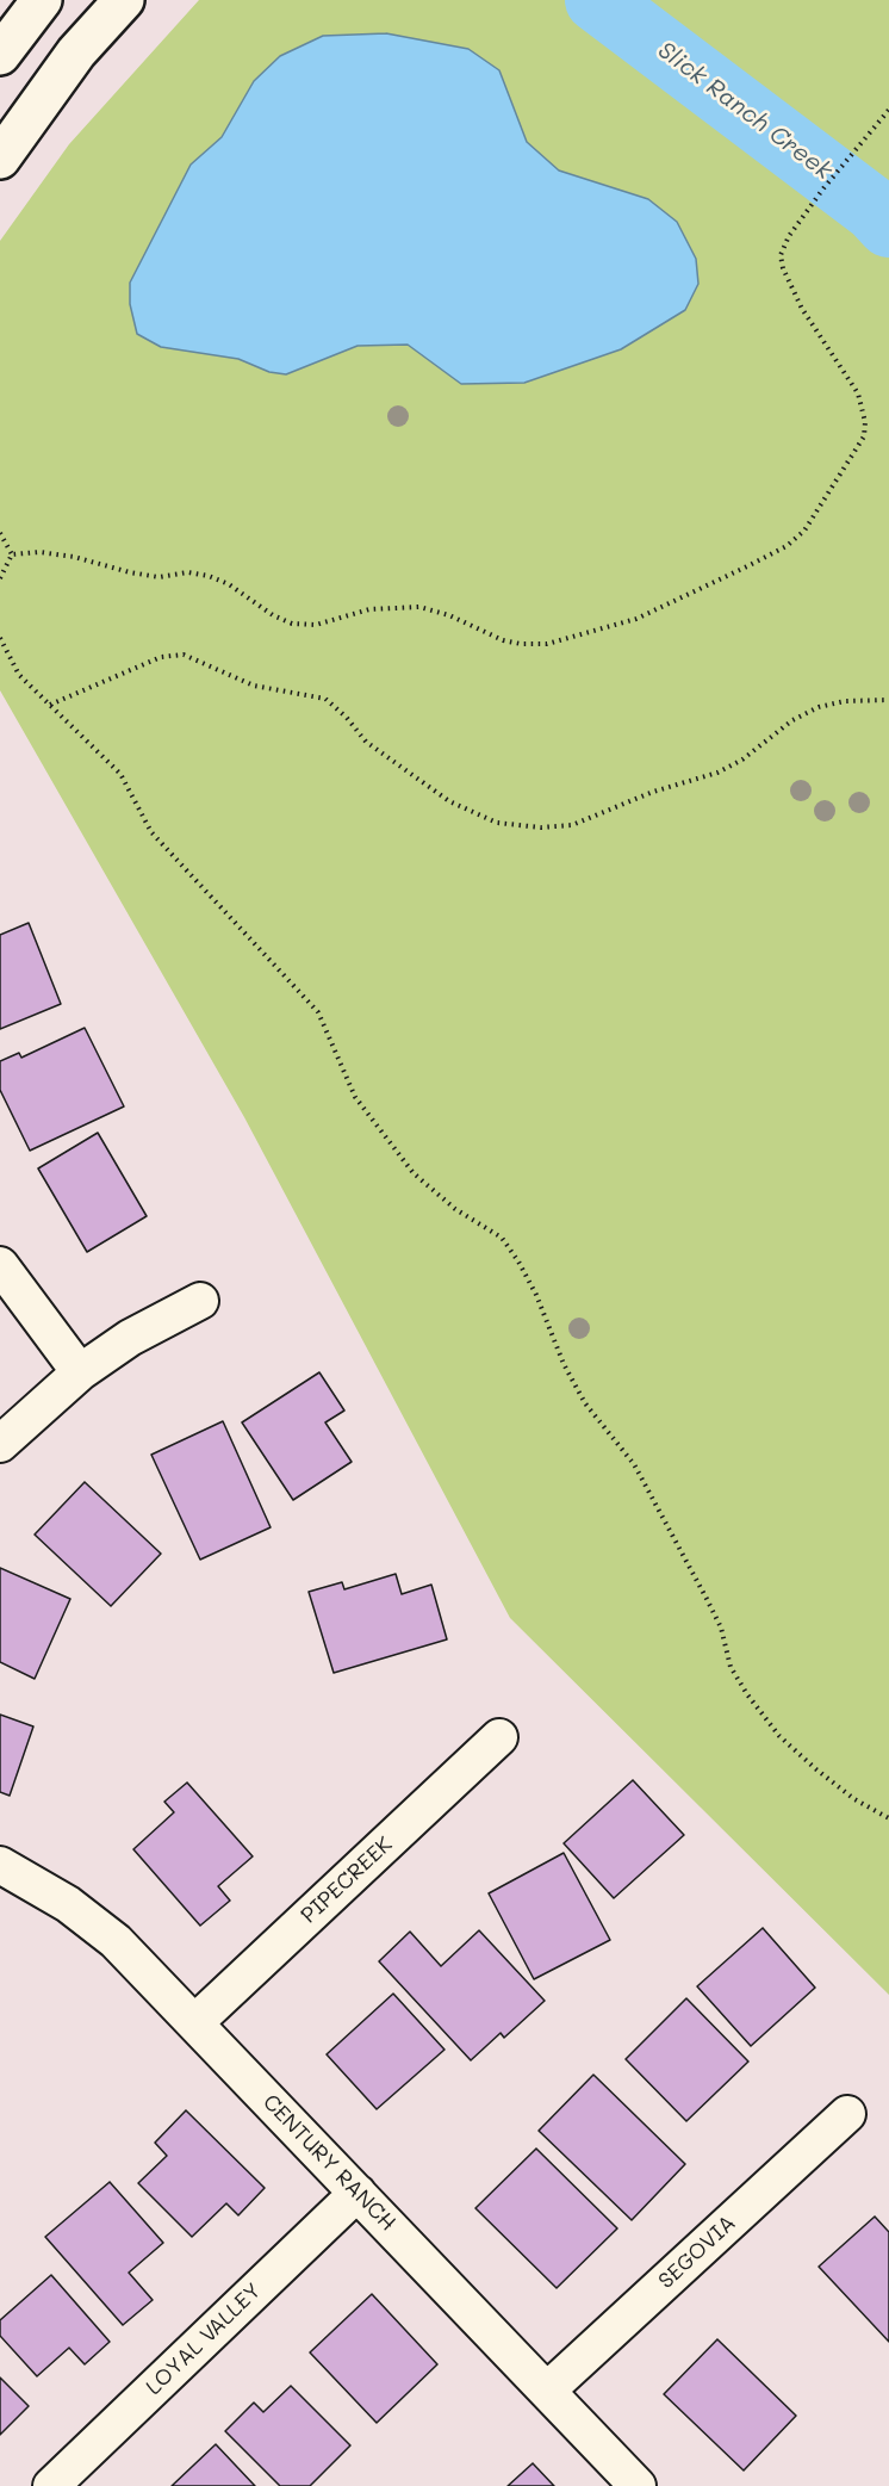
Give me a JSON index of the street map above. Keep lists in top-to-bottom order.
{
  "streets": {
    "street": [
      "PIPECREEK",
      "CENTURY RANCH",
      "SEGOVIA",
      "LOYAL VALLEY"
    ]
  },
  "crossings": [
    ["PIPECREEK", "CENTURY RANCH"],
    ["CENTURY RANCH", "SEGOVIA"],
    ["CENTURY RANCH", "LOYAL VALLEY"]
  ],
  "water": ["Slick Ranch Creek"]
}
